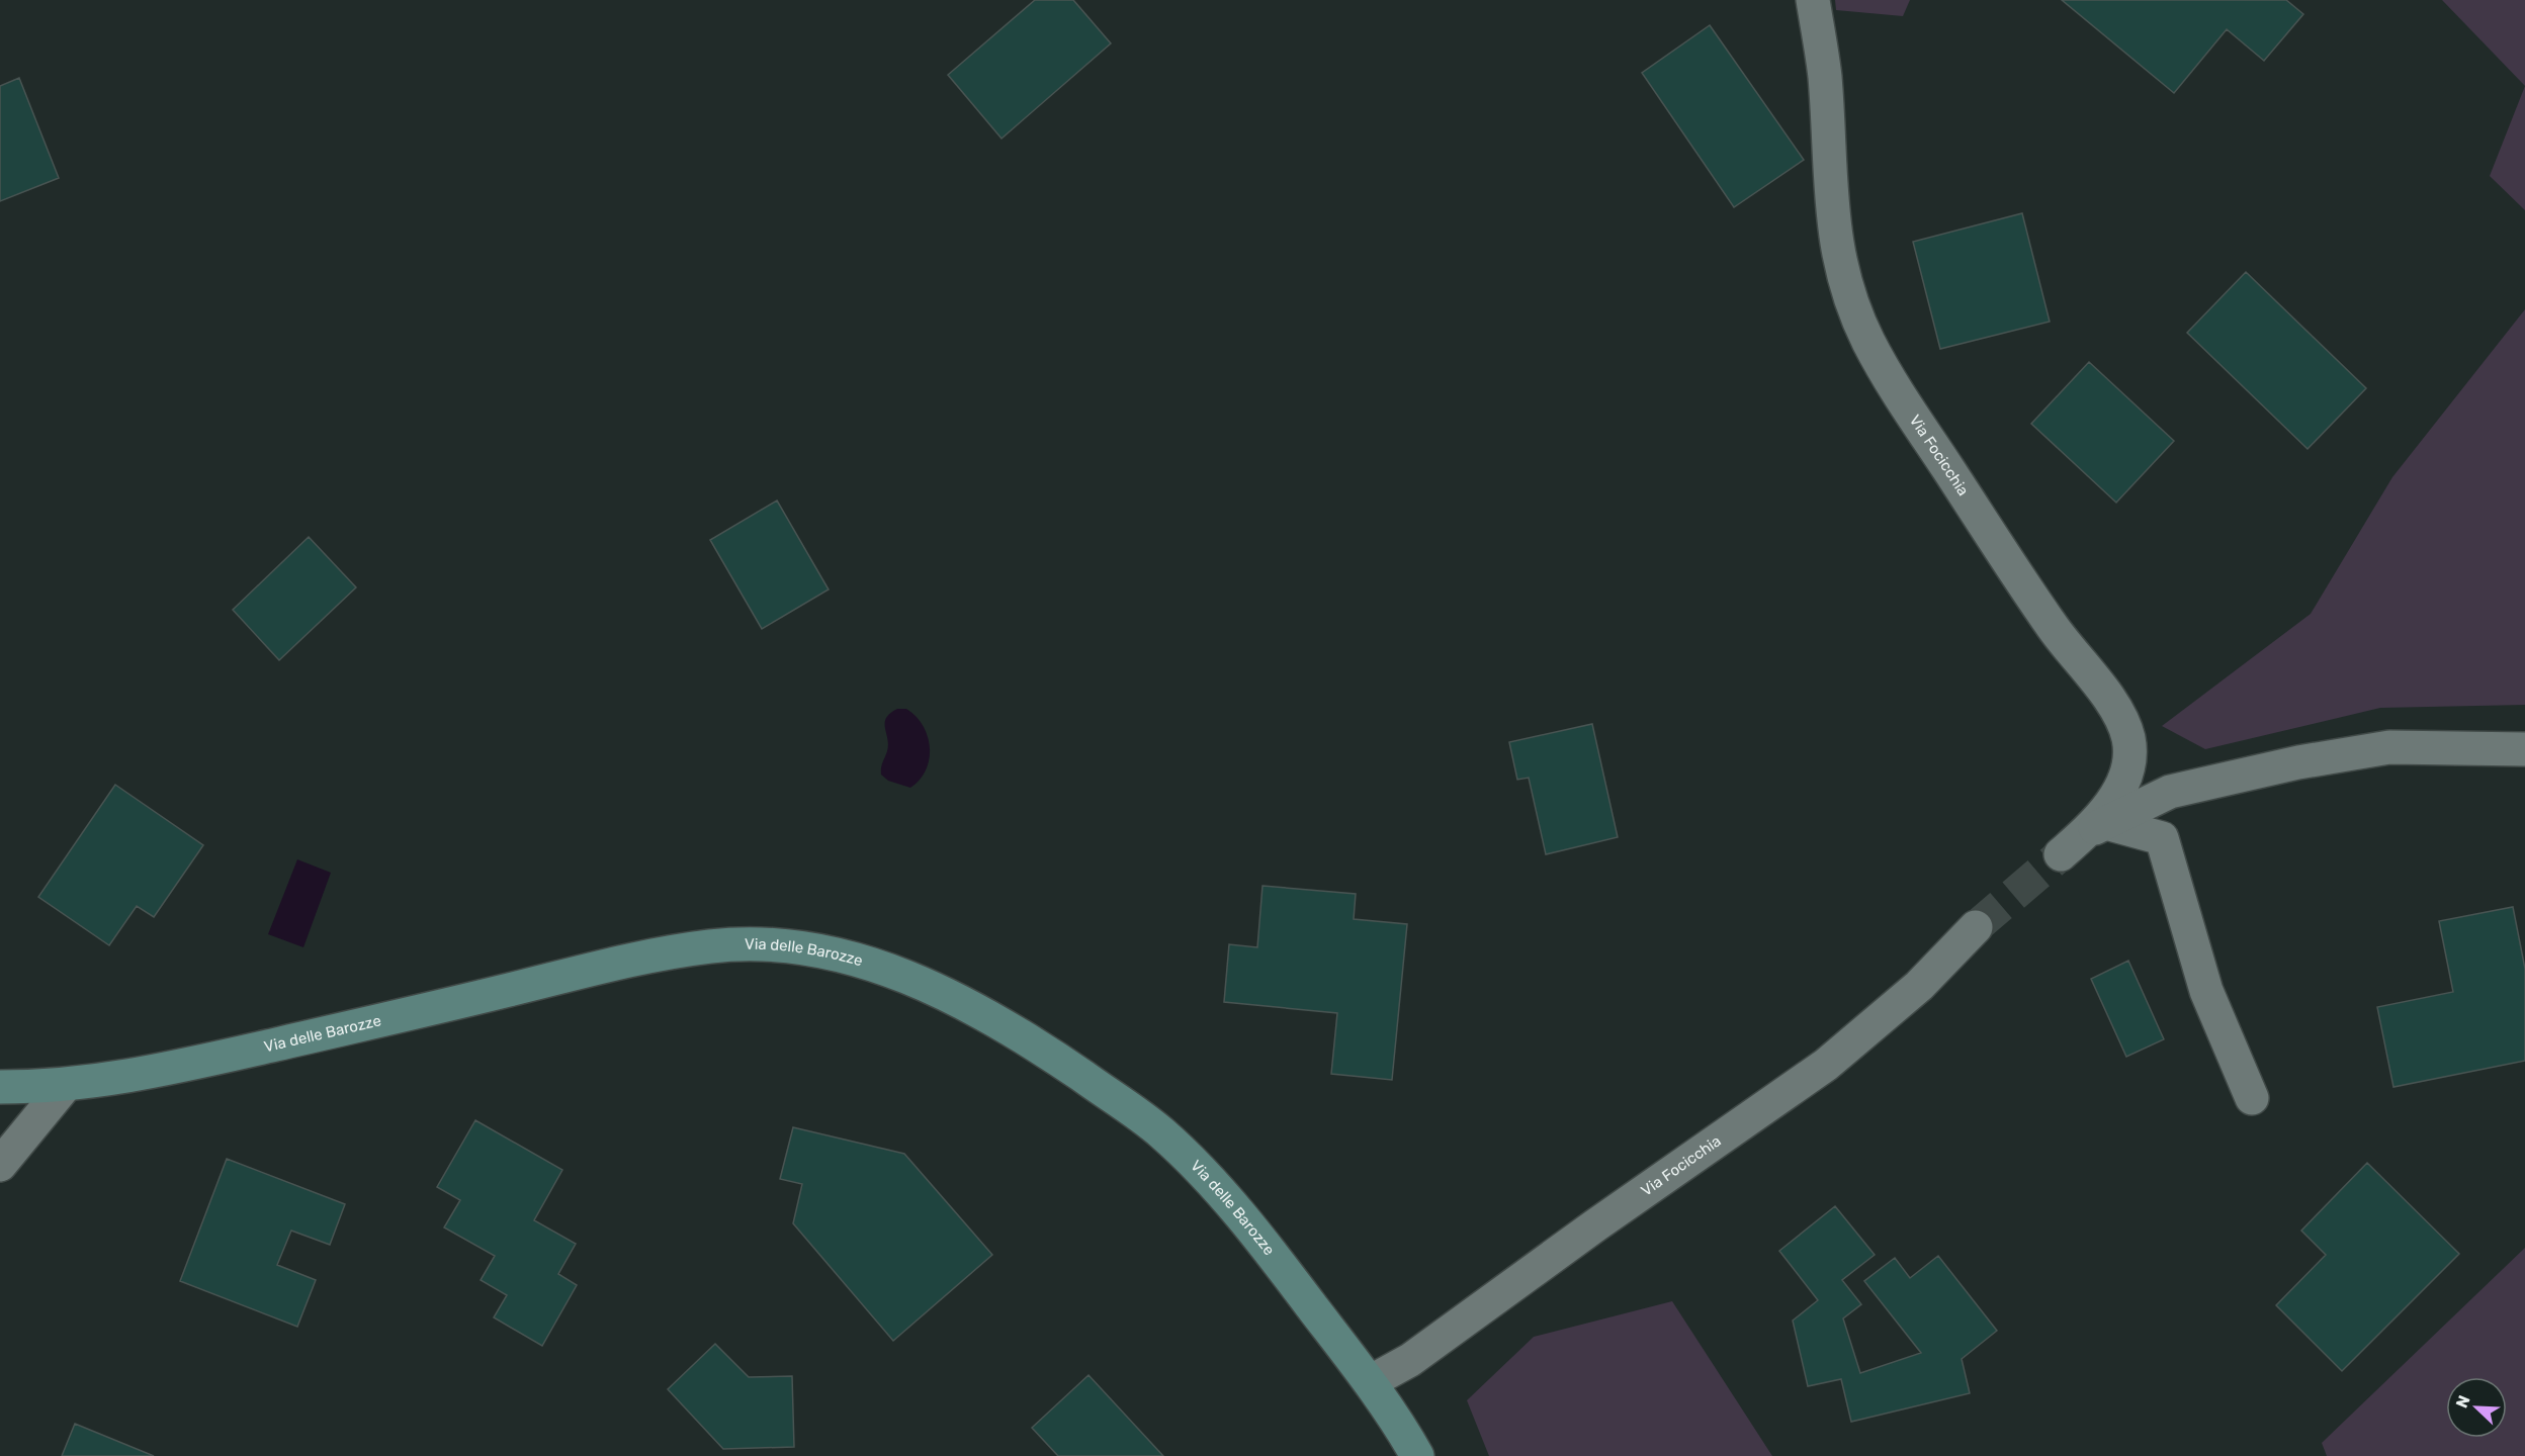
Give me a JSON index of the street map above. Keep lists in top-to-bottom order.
{
  "streets": {
    "main road": ["Via delle Barozze"],
    "street": ["Via Focicchia"]
  },
  "crossings": [
    ["Via Focicchia", "Via delle Barozze"]
  ],
  "north": "top left"
}
